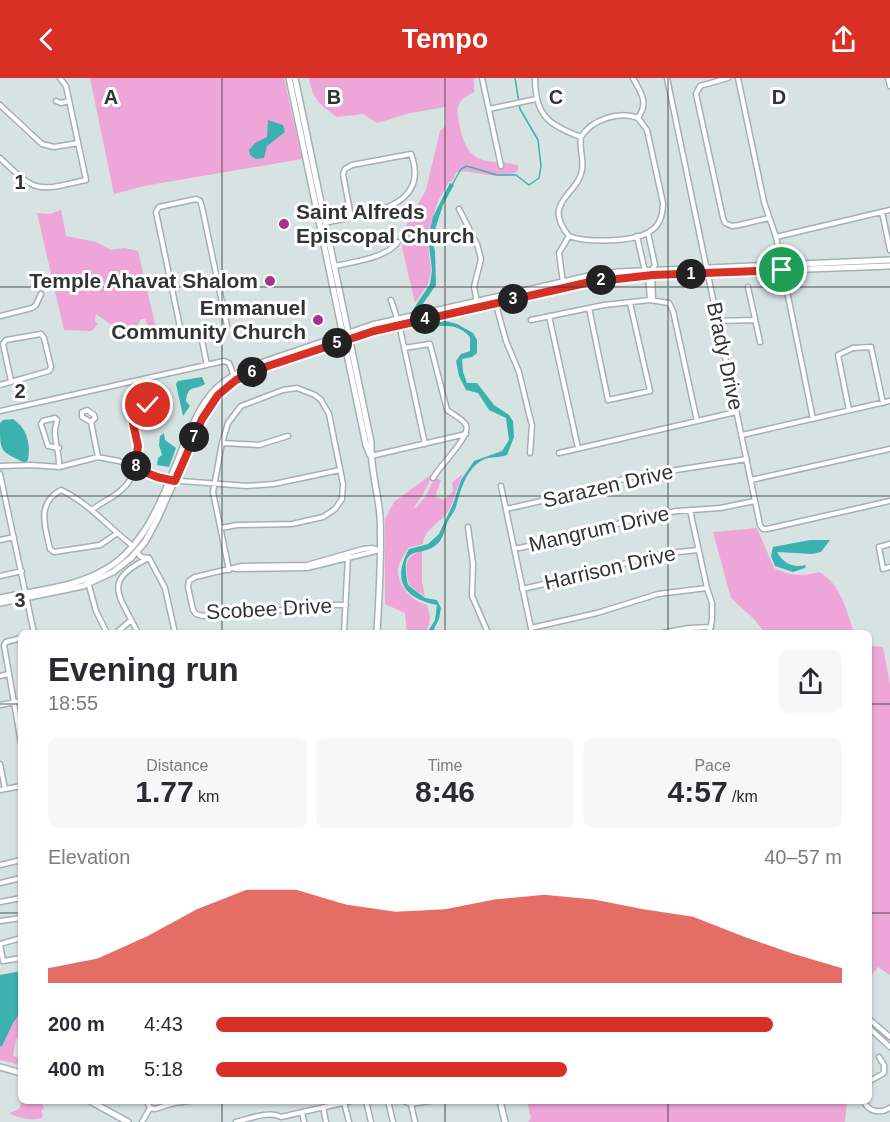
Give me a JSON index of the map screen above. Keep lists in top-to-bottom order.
{
  "streets": {
    "street": [
      "Brady Drive",
      "Sarazen Drive",
      "Mangrum Drive",
      "Harrison Drive",
      "Scobee Drive"
    ]
  },
  "crossings": [
    ["Brady Drive", "Sarazen Drive"],
    ["Brady Drive", "Mangrum Drive"]
  ],
  "places": ["Saint Alfreds Episcopal Church", "Temple Ahavat Shalom", "Emmanuel Community Church"],
  "page": {
    "header": "Tempo",
    "pins": [
      "1",
      "2",
      "3",
      "4",
      "5",
      "6",
      "7",
      "8"
    ],
    "heading": ["Evening run", "18:55"],
    "stats": [
      ["Distance", "1.77 km"],
      ["Time", "8:46"],
      ["Pace", "4:57 /km"]
    ],
    "chart": ["Elevation", "40–57 m"],
    "list": [
      {
        "name": "200 m",
        "note": "4:43"
      },
      {
        "name": "400 m",
        "note": "5:18"
      }
    ]
  },
  "grid": {
    "columns": [
      "A",
      "B",
      "C",
      "D"
    ],
    "rows": ["1", "2", "3"]
  }
}
